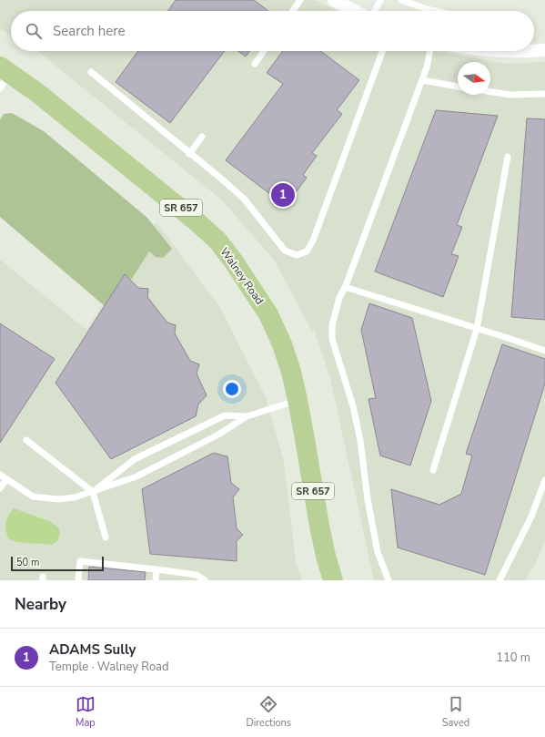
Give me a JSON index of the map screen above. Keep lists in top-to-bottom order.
{
  "streets": {
    "main road": ["SR 657", "Walney Road"]
  },
  "scale_bar": "50 m",
  "north": "right",
  "page": {
    "search": "Search here",
    "pins": "1",
    "scale": "50 m",
    "heading": "Nearby",
    "list": [
      {
        "mark": "1",
        "name": "ADAMS Sully",
        "note": "Temple · Walney Road",
        "value": "110 m"
      }
    ],
    "nav": ["Map", "Directions", "Saved"]
  }
}
